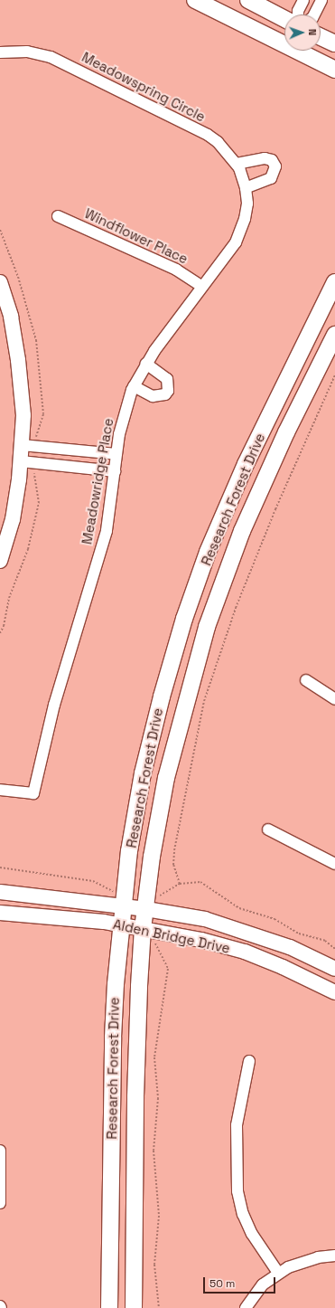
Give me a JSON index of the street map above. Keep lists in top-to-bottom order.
{
  "streets": {
    "main road": ["Research Forest Drive"],
    "street": [
      "Meadowspring Circle",
      "Windflower Place",
      "Meadowridge Place",
      "Alden Bridge Drive"
    ]
  },
  "crossings": [
    ["Meadowspring Circle", "Meadowridge Place"],
    ["Windflower Place", "Meadowridge Place"],
    ["Research Forest Drive", "Alden Bridge Drive"]
  ],
  "scale_bar": "50 m",
  "north": "right"
}
